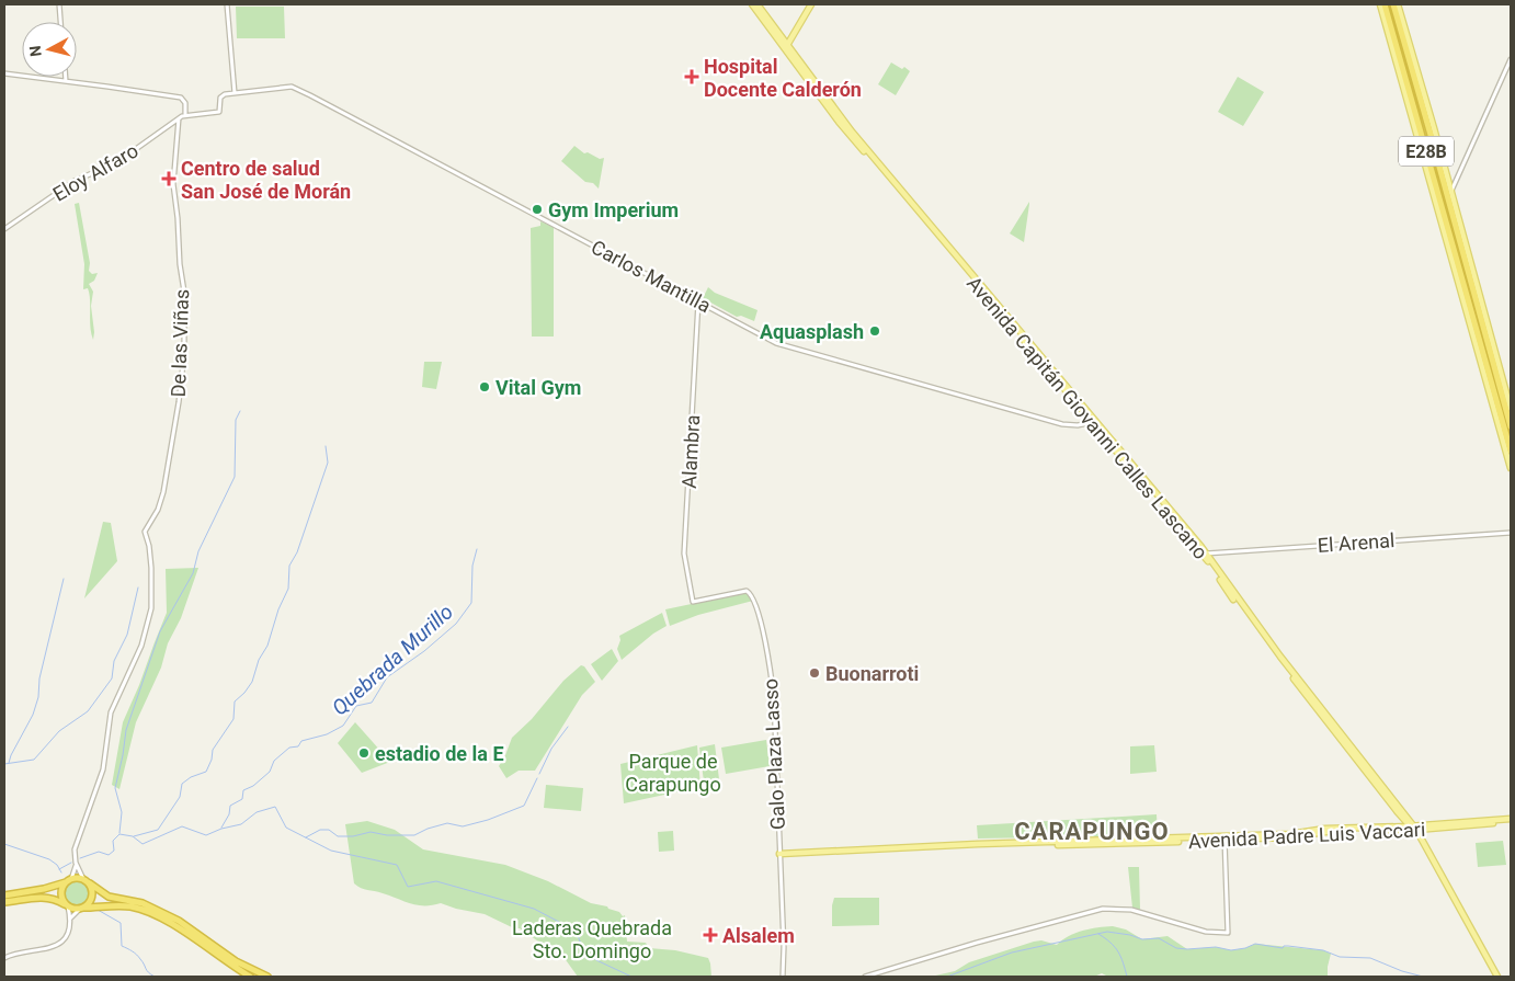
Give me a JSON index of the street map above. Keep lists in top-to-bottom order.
{
  "streets": {
    "highway": ["E28B"],
    "main road": ["Avenida Capitán Giovanni Calles Lascano", "Avenida Padre Luis Vaccari"],
    "street": [
      "Eloy Alfaro",
      "Carlos Mantilla",
      "De las Viñas",
      "Alambra",
      "El Arenal",
      "Galo Plaza Lasso"
    ]
  },
  "crossings": [
    ["Eloy Alfaro", "Carlos Mantilla"],
    ["Eloy Alfaro", "De las Viñas"],
    ["Carlos Mantilla", "Avenida Capitán Giovanni Calles Lascano"],
    ["Carlos Mantilla", "Alambra"],
    ["Avenida Capitán Giovanni Calles Lascano", "El Arenal"],
    ["Avenida Capitán Giovanni Calles Lascano", "Avenida Padre Luis Vaccari"],
    ["Alambra", "Galo Plaza Lasso"],
    ["Galo Plaza Lasso", "Avenida Padre Luis Vaccari"]
  ],
  "districts": ["CARAPUNGO"],
  "water": ["Quebrada Murillo"],
  "parks": ["Parque de Carapungo", "Laderas Quebrada Sto. Domingo"],
  "places": {
    "health": ["Hospital Docente Calderón", "Centro de salud San José de Morán", "Alsalem"],
    "other": [
      "Gym Imperium",
      "Aquasplash",
      "Vital Gym",
      "Buonarroti",
      "estadio de la E"
    ]
  },
  "north": "left"
}
